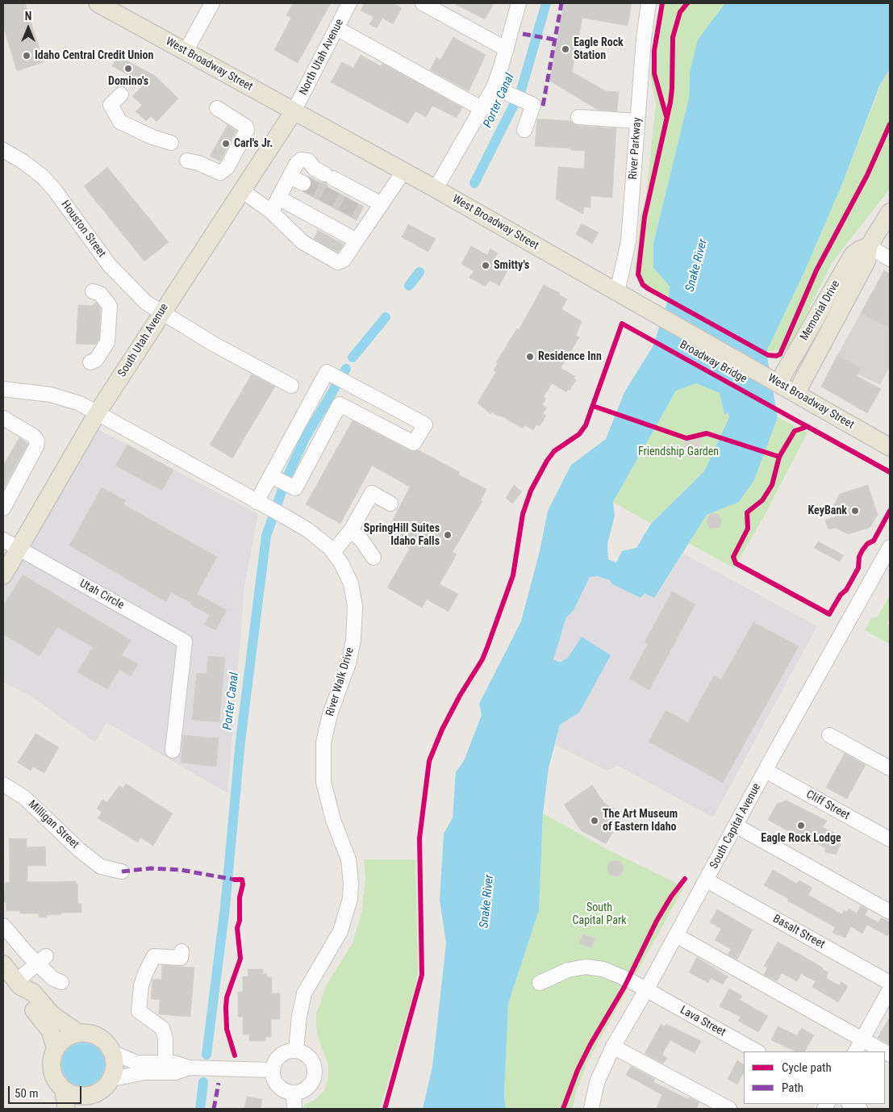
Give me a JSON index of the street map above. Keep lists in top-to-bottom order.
{
  "streets": {
    "main road": ["West Broadway Street", "Memorial Drive", "South Utah Avenue"],
    "street": [
      "North Utah Avenue",
      "River Parkway",
      "Houston Street",
      "Utah Circle",
      "River Walk Drive",
      "Cliff Street",
      "Milligan Street",
      "South Capital Avenue",
      "Basalt Street",
      "Lava Street"
    ],
    "cycle path": ["Broadway Bridge"]
  },
  "crossings": [
    ["North Utah Avenue", "West Broadway Street"],
    ["North Utah Avenue", "South Utah Avenue"],
    ["West Broadway Street", "River Parkway"],
    ["West Broadway Street", "Memorial Drive"],
    ["West Broadway Street", "South Utah Avenue"],
    ["Houston Street", "South Utah Avenue"],
    ["South Utah Avenue", "Utah Circle"],
    ["South Utah Avenue", "River Walk Drive"],
    ["Cliff Street", "South Capital Avenue"],
    ["South Capital Avenue", "Basalt Street"],
    ["South Capital Avenue", "Lava Street"]
  ],
  "water": ["Porter Canal", "Snake River"],
  "parks": ["Friendship Garden", "South Capital Park"],
  "places": [
    "Eagle Rock Station",
    "Idaho Central Credit Union",
    "Domino's",
    "Carl's Jr.",
    "Smitty's",
    "Residence Inn",
    "KeyBank",
    "SpringHill Suites Idaho Falls",
    "The Art Museum of Eastern Idaho",
    "Eagle Rock Lodge"
  ],
  "legend": ["Cycle path", "Path"],
  "scale_bar": "50 m",
  "north": "top"
}
